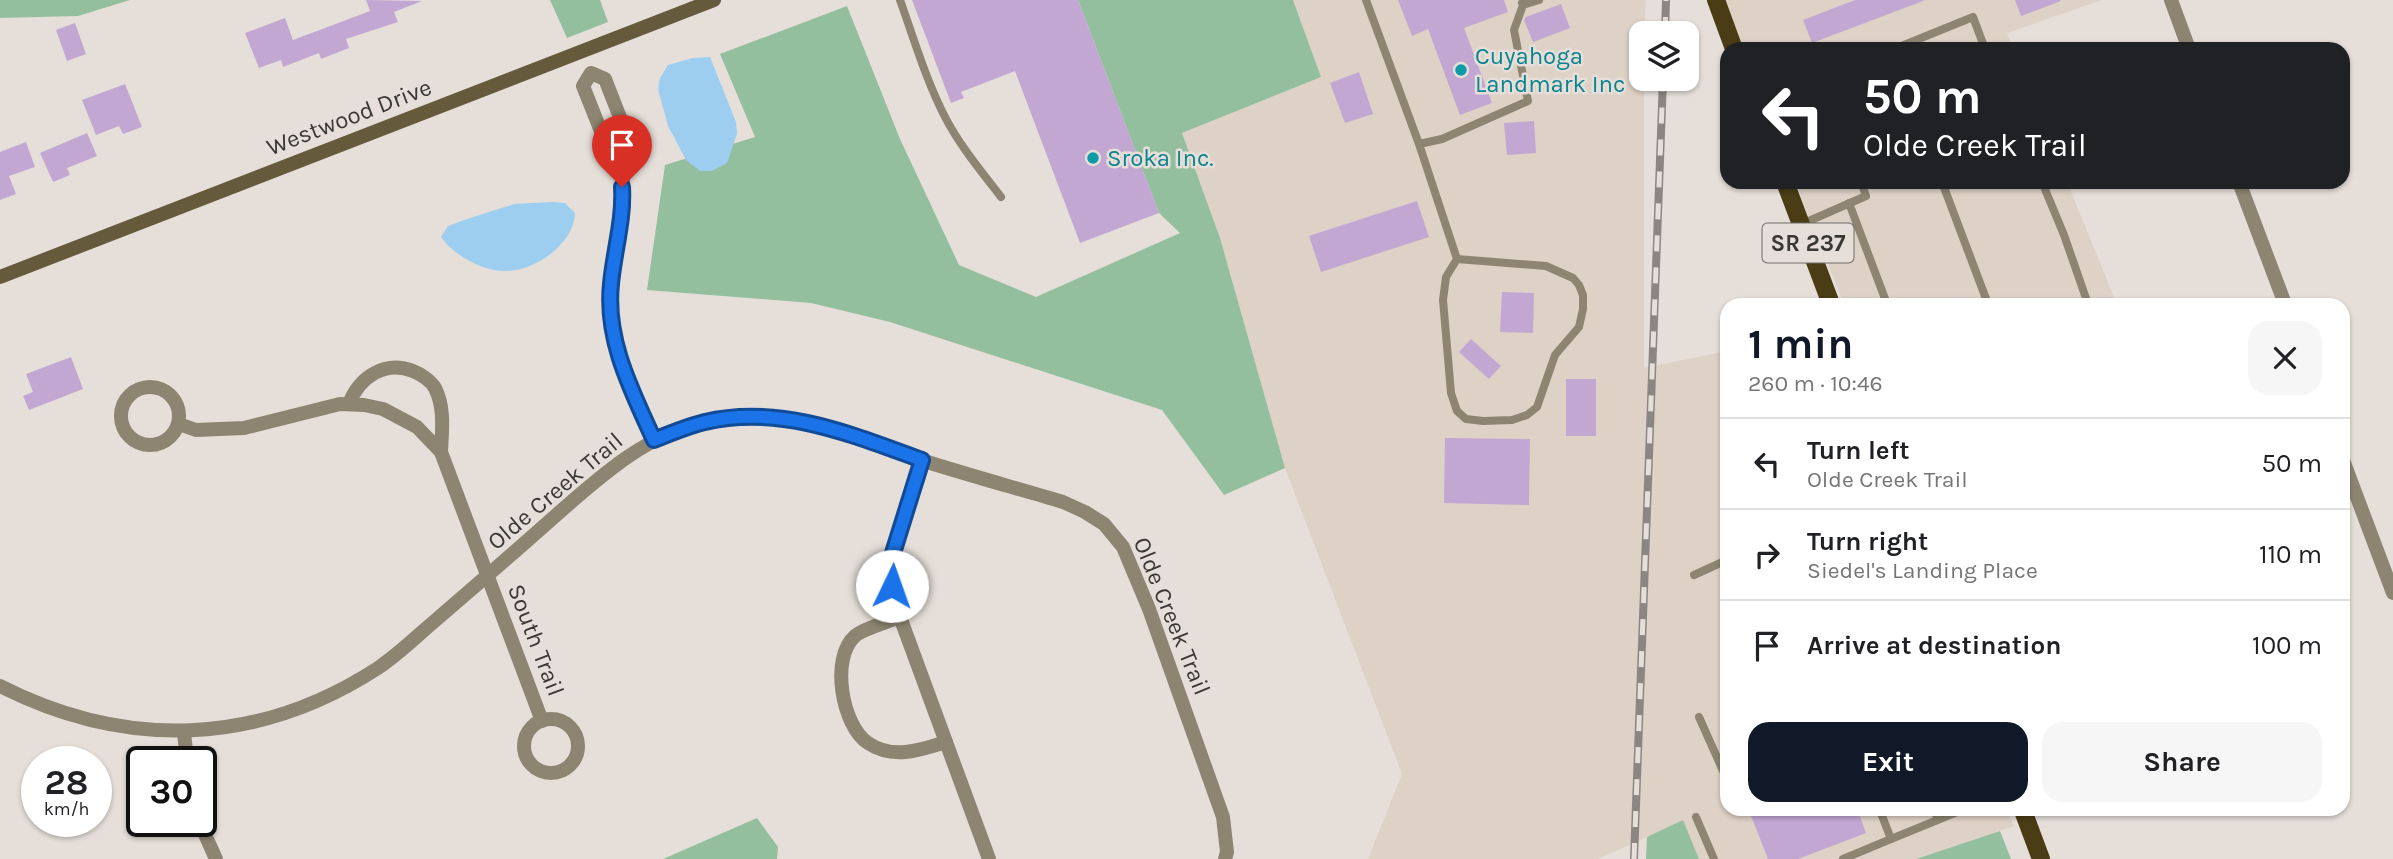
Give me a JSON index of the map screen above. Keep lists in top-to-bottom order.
{
  "streets": {
    "main road": ["SR 237"],
    "street": ["Westwood Drive", "Olde Creek Trail", "South Trail"]
  },
  "crossings": [
    ["Olde Creek Trail", "South Trail"]
  ],
  "places": ["Cuyahoga Landmark Inc", "Sroka Inc."],
  "page": {
    "turn": ["50 m", "Olde Creek Trail"],
    "heading": ["1 min", "260 m · 10:46"],
    "list": [
      {
        "name": "Turn left",
        "note": "Olde Creek Trail",
        "value": "50 m"
      },
      {
        "name": "Turn right",
        "note": "Siedel's Landing Place",
        "value": "110 m"
      },
      {
        "name": "Arrive at destination",
        "value": "100 m"
      }
    ],
    "buttons": ["Exit", "Share"],
    "speed": "28 km/h",
    "limit": "30"
  }
}
